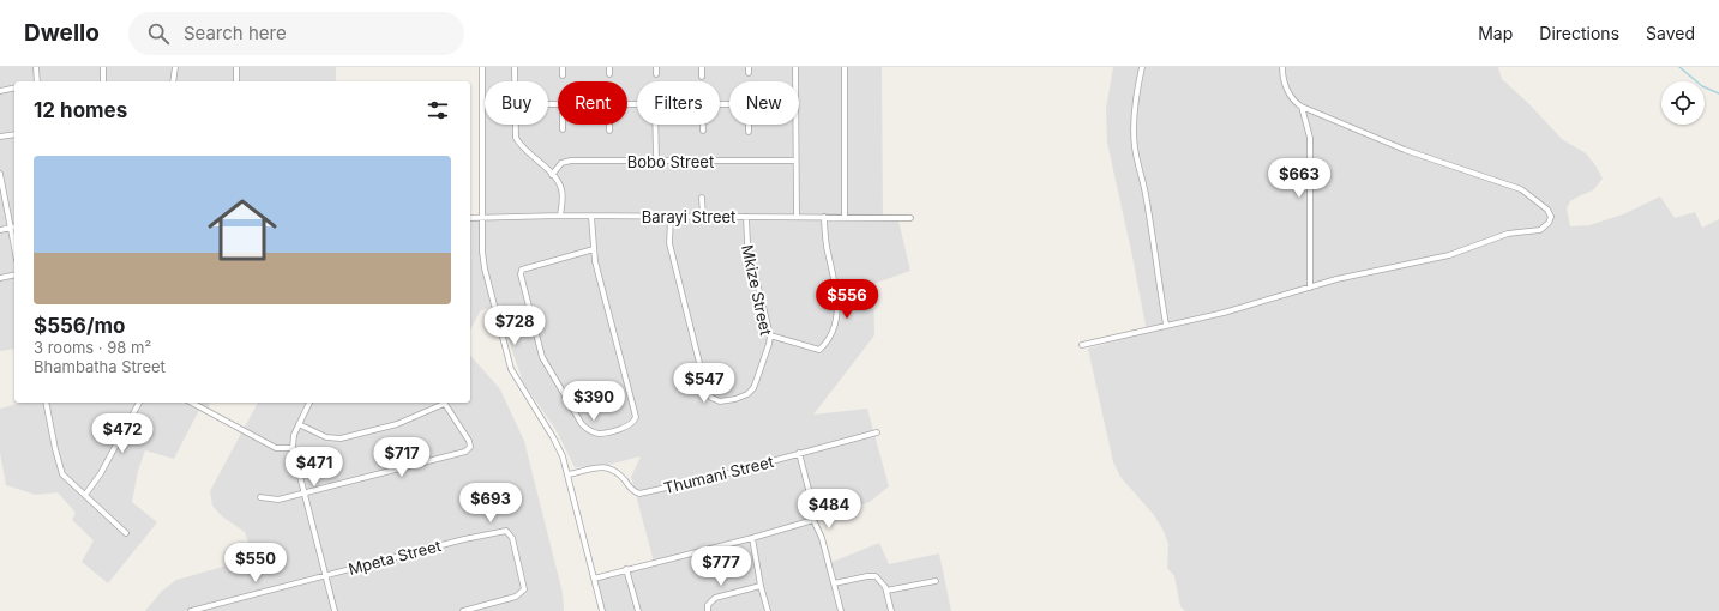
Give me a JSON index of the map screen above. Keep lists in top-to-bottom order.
{
  "streets": {
    "street": [
      "Bobo Street",
      "Barayi Street",
      "Mkize Street",
      "Thumani Street",
      "Mpeta Street"
    ]
  },
  "crossings": [
    ["Barayi Street", "Mkize Street"]
  ],
  "page": {
    "header": "Dwello",
    "search": "Search here",
    "nav": ["Map", "Directions", "Saved"],
    "chip": [
      "Buy",
      "Rent",
      "Filters",
      "New"
    ],
    "heading": "12 homes",
    "list": [
      {
        "name": "$556/mo",
        "note": "3 rooms · 98 m² · Bhambatha Street"
      }
    ],
    "price": [
      "$663",
      "$556",
      "$728",
      "$547",
      "$390",
      "$472",
      "$717",
      "$471",
      "$693",
      "$484",
      "$550",
      "$777"
    ]
  }
}
